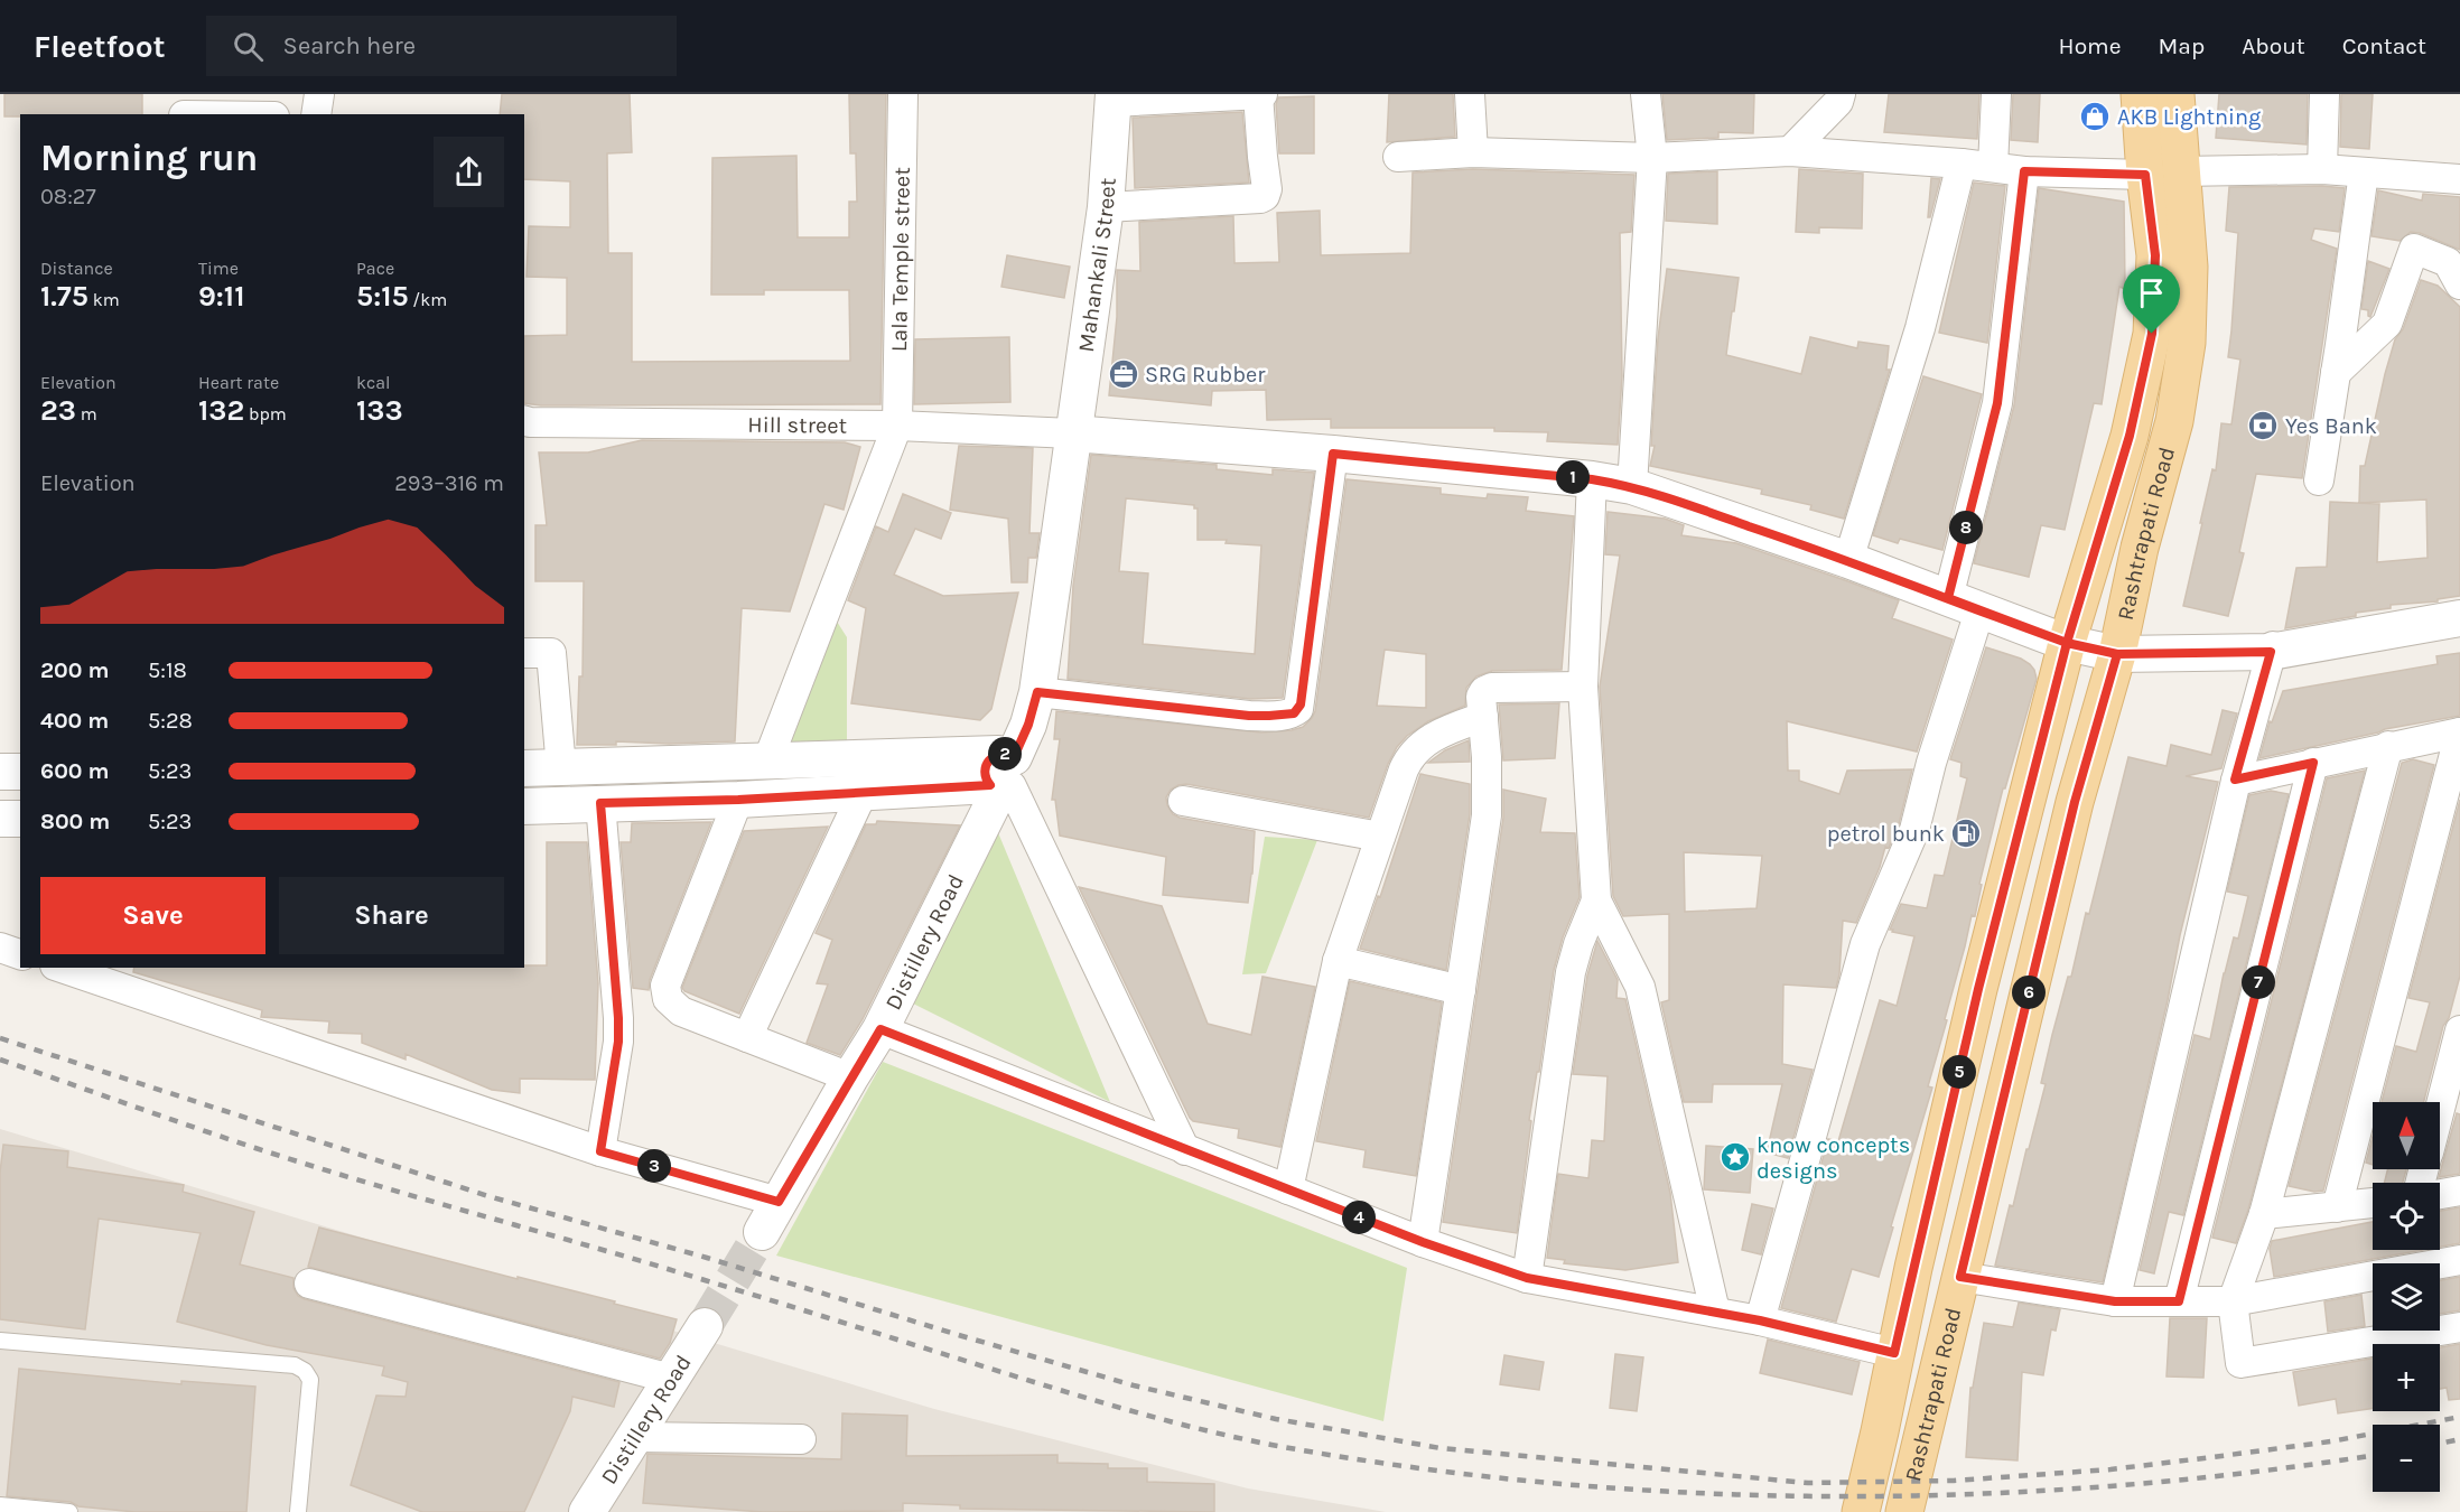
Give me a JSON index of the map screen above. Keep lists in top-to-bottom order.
{
  "streets": {
    "main road": ["Rashtrapati Road"],
    "street": [
      "Lala Temple street",
      "Mahankali Street",
      "Hill street",
      "Distillery Road"
    ]
  },
  "crossings": [
    ["Lala Temple street", "Hill street"],
    ["Mahankali Street", "Hill street"],
    ["Mahankali Street", "Distillery Road"],
    ["Hill street", "Distillery Road"]
  ],
  "places": {
    "shop": ["AKB Lightning"],
    "office": ["SRG Rubber"],
    "bank": ["Yes Bank"],
    "fuel station": ["petrol bunk"],
    "place": ["know concepts designs"]
  },
  "north": "top",
  "page": {
    "header": "Fleetfoot",
    "search": "Search here",
    "nav": [
      "Home",
      "Map",
      "About",
      "Contact"
    ],
    "heading": ["Morning run", "08:27"],
    "stats": [
      ["Distance", "1.75 km"],
      ["Time", "9:11"],
      ["Pace", "5:15 /km"],
      ["Elevation", "23 m"],
      ["Heart rate", "132 bpm"],
      ["kcal", "133"]
    ],
    "chart": ["Elevation", "293–316 m"],
    "pins": [
      "1",
      "8",
      "2",
      "7",
      "6",
      "5",
      "3",
      "4"
    ],
    "list": [
      {
        "name": "200 m",
        "note": "5:18"
      },
      {
        "name": "400 m",
        "note": "5:28"
      },
      {
        "name": "600 m",
        "note": "5:23"
      },
      {
        "name": "800 m",
        "note": "5:23"
      }
    ],
    "buttons": ["Save", "Share"],
    "map_buttons": ["+", "−"]
  }
}
